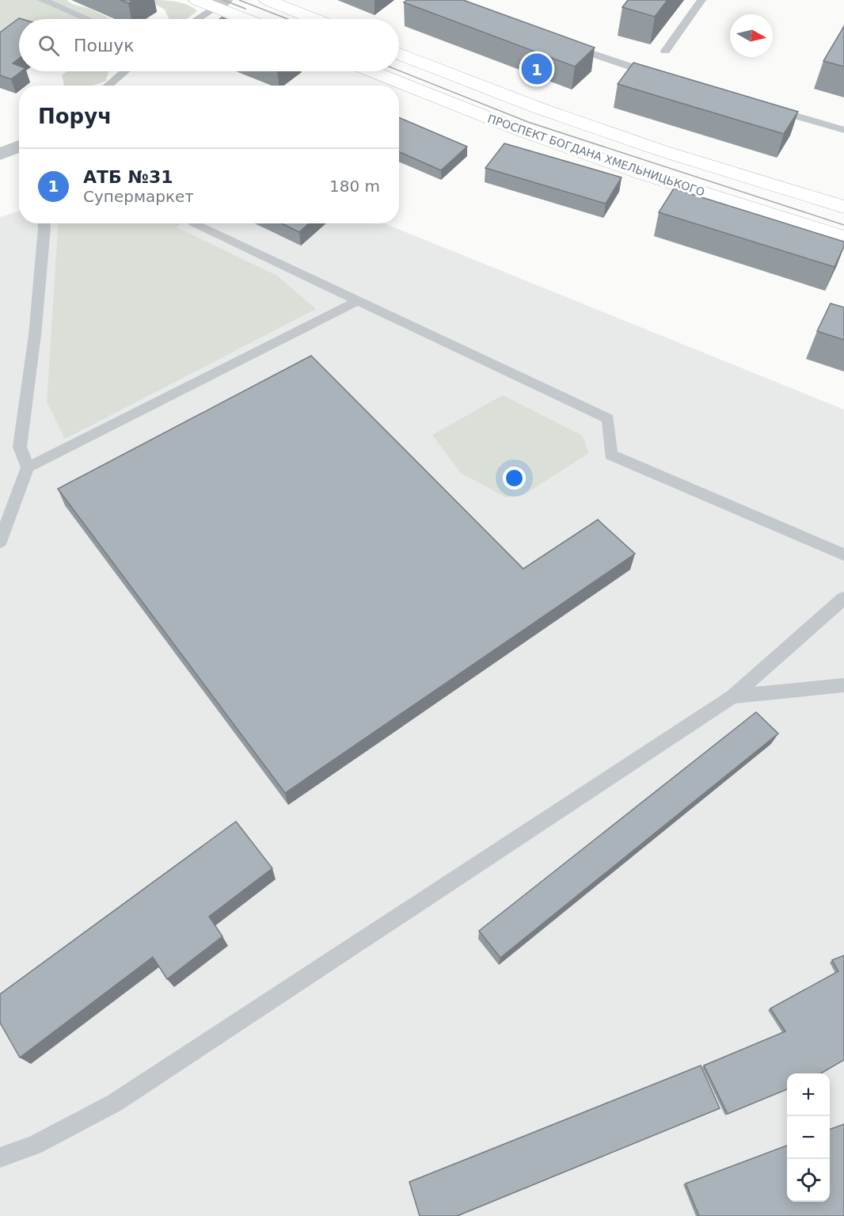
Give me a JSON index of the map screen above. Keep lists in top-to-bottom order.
{
  "streets": {
    "main road": ["ПРОСПЕКТ БОГДАНА ХМЕЛЬНИЦЬКОГО"]
  },
  "north": "right",
  "page": {
    "search": "Пошук",
    "pins": "1",
    "heading": "Поруч",
    "list": [
      {
        "mark": "1",
        "name": "АТБ №31",
        "note": "Супермаркет",
        "value": "180 m"
      }
    ],
    "map_buttons": ["+", "−"]
  }
}
